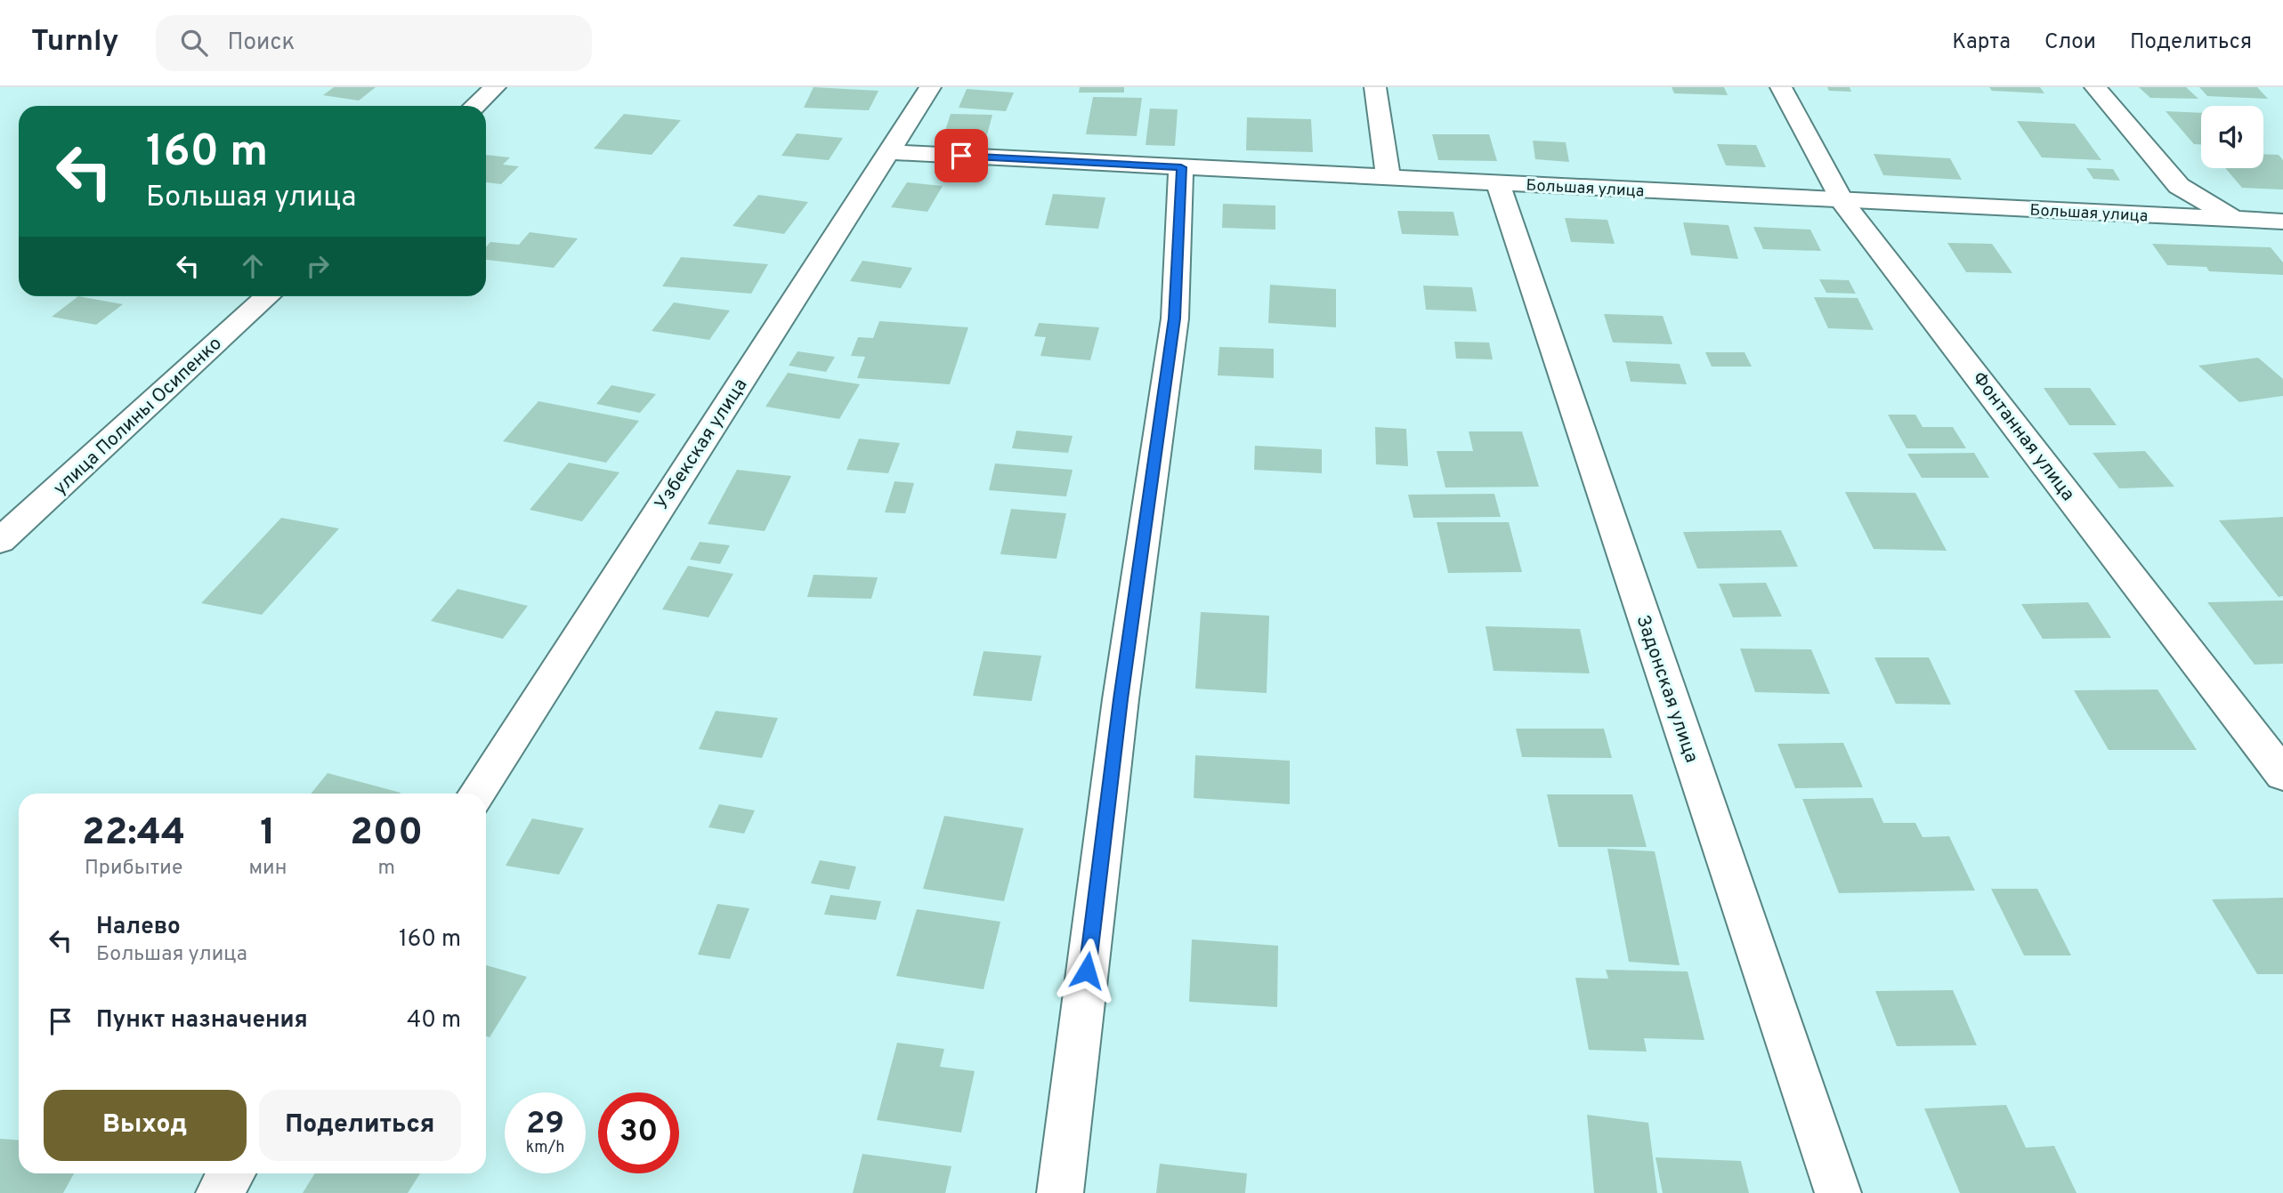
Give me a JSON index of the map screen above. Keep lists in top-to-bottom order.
{
  "streets": {
    "street": [
      "Большая улица",
      "улица Полины Осипенко",
      "Фонтанная улица",
      "Узбекская улица",
      "Задонская улица"
    ]
  },
  "crossings": [
    ["Большая улица", "Фонтанная улица"],
    ["Большая улица", "Узбекская улица"],
    ["Большая улица", "Задонская улица"]
  ],
  "page": {
    "header": "Turnly",
    "search": "Поиск",
    "nav": ["Карта", "Слои", "Поделиться"],
    "turn": ["160 m", "Большая улица"],
    "eta": [
      "22:44",
      "Прибытие",
      "1",
      "мин",
      "200",
      "m"
    ],
    "list": [
      {
        "name": "Налево",
        "note": "Большая улица",
        "value": "160 m"
      },
      {
        "name": "Пункт назначения",
        "value": "40 m"
      }
    ],
    "buttons": ["Выход", "Поделиться"],
    "speed": "29 km/h",
    "limit": "30"
  }
}
